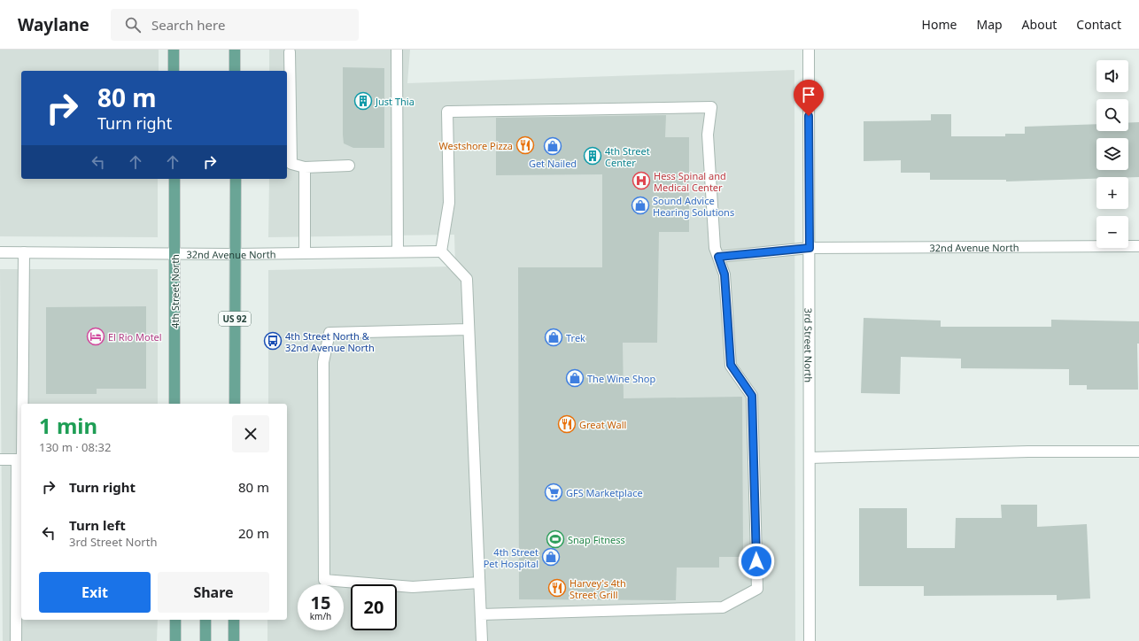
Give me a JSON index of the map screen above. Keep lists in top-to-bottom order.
{
  "streets": {
    "main road": ["4th Street North", "US 92"],
    "street": ["32nd Avenue North", "3rd Street North"]
  },
  "crossings": [
    ["32nd Avenue North", "4th Street North"],
    ["32nd Avenue North", "US 92"],
    ["32nd Avenue North", "3rd Street North"]
  ],
  "places": {
    "building": ["Just Thia", "4th Street Center"],
    "restaurant": ["Westshore Pizza", "Great Wall", "Harvey's 4th Street Grill"],
    "shop": [
      "Get Nailed",
      "Sound Advice Hearing Solutions",
      "Trek",
      "The Wine Shop",
      "4th Street Pet Hospital"
    ],
    "hospital": ["Hess Spinal and Medical Center"],
    "hotel": ["El Rio Motel"],
    "bus stop": ["4th Street North & 32nd Avenue North"],
    "supermarket": ["GFS Marketplace"],
    "sports": ["Snap Fitness"]
  },
  "page": {
    "header": "Waylane",
    "search": "Search here",
    "nav": [
      "Home",
      "Map",
      "About",
      "Contact"
    ],
    "map_buttons": ["+", "−"],
    "turn": ["80 m", "Turn right"],
    "heading": ["1 min", "130 m · 08:32"],
    "list": [
      {
        "name": "Turn right",
        "value": "80 m"
      },
      {
        "name": "Turn left",
        "note": "3rd Street North",
        "value": "20 m"
      }
    ],
    "buttons": ["Exit", "Share"],
    "speed": "15 km/h",
    "limit": "20"
  }
}
